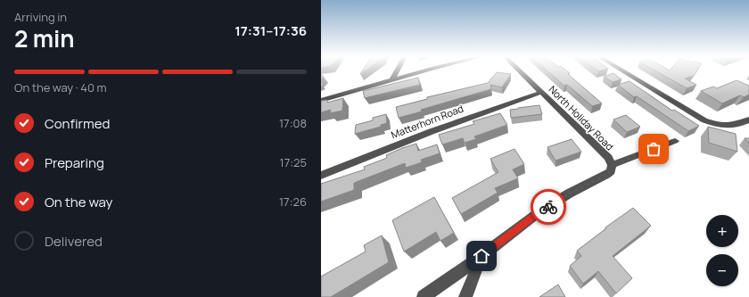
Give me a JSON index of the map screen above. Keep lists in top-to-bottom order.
{
  "streets": {
    "street": ["North Holiday Road", "Matterhorn Road"]
  },
  "crossings": [
    ["North Holiday Road", "Matterhorn Road"]
  ],
  "page": {
    "heading": ["2 min", "Arriving in", "17:31–17:36"],
    "bar": "On the way · 40 m",
    "list": [
      ["Confirmed", "17:08"],
      ["Preparing", "17:25"],
      ["On the way", "17:26"],
      "Delivered"
    ],
    "map_buttons": ["+", "−"]
  }
}
